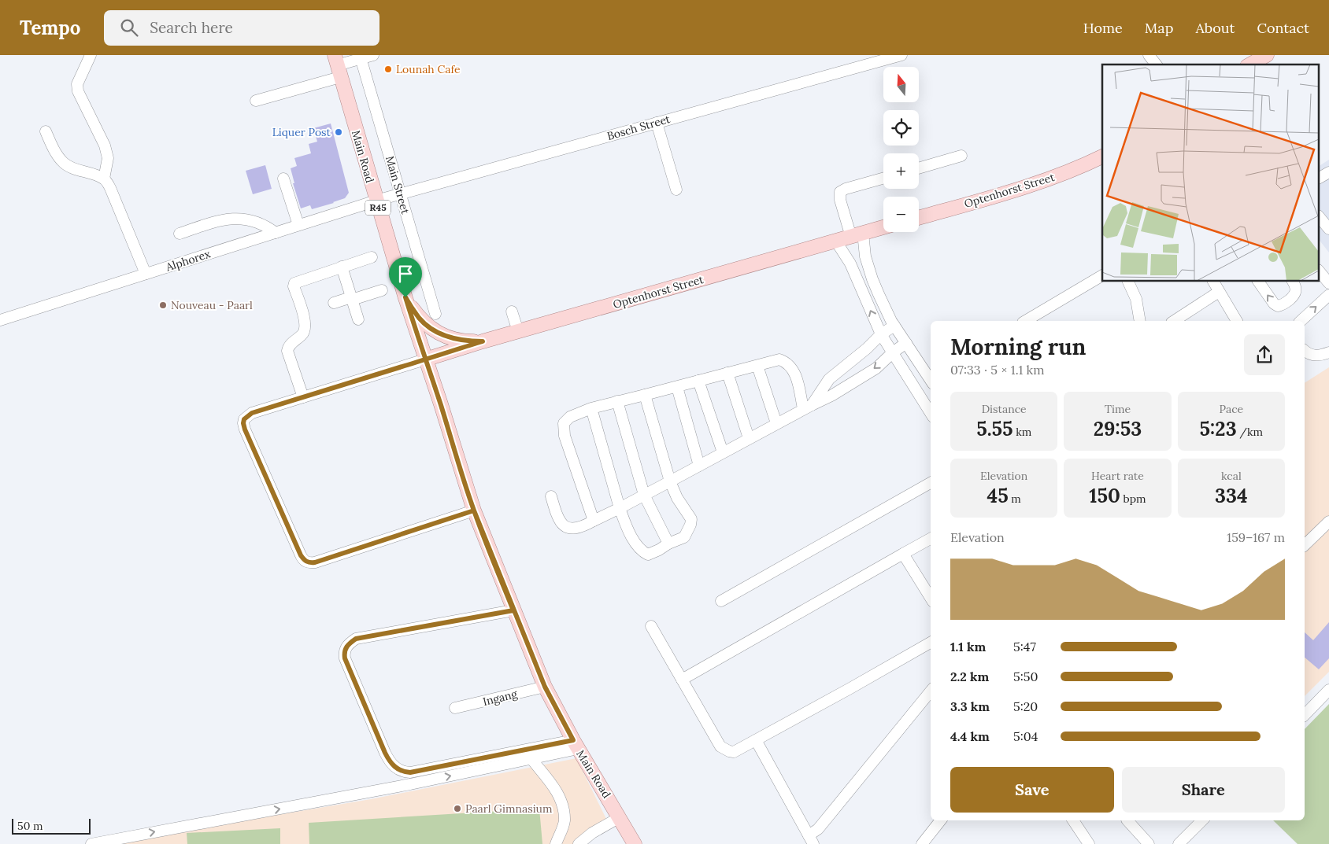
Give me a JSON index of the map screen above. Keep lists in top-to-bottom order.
{
  "streets": {
    "main road": ["Main Road", "Optenhorst Street", "R45"],
    "street": [
      "Bosch Street",
      "Main Street",
      "Alphorex",
      "Ingang"
    ]
  },
  "crossings": [
    ["Bosch Street", "Main Road"],
    ["Bosch Street", "Main Street"],
    ["Bosch Street", "Alphorex"],
    ["Main Road", "Optenhorst Street"],
    ["Main Road", "Alphorex"],
    ["Main Road", "Ingang"]
  ],
  "places": [
    "Lounah Cafe",
    "Liquer Post",
    "Nouveau - Paarl",
    "Paarl Gimnasium"
  ],
  "scale_bar": "50 m",
  "north": "top",
  "page": {
    "header": "Tempo",
    "search": "Search here",
    "nav": [
      "Home",
      "Map",
      "About",
      "Contact"
    ],
    "map_buttons": ["+", "−"],
    "heading": ["Morning run", "07:33 · 5 × 1.1 km"],
    "stats": [
      ["Distance", "5.55 km"],
      ["Time", "29:53"],
      ["Pace", "5:23 /km"],
      ["Elevation", "45 m"],
      ["Heart rate", "150 bpm"],
      ["kcal", "334"]
    ],
    "chart": ["Elevation", "159–167 m"],
    "list": [
      {
        "name": "1.1 km",
        "note": "5:47"
      },
      {
        "name": "2.2 km",
        "note": "5:50"
      },
      {
        "name": "3.3 km",
        "note": "5:20"
      },
      {
        "name": "4.4 km",
        "note": "5:04"
      }
    ],
    "buttons": ["Save", "Share"],
    "scale": "50 m"
  }
}
